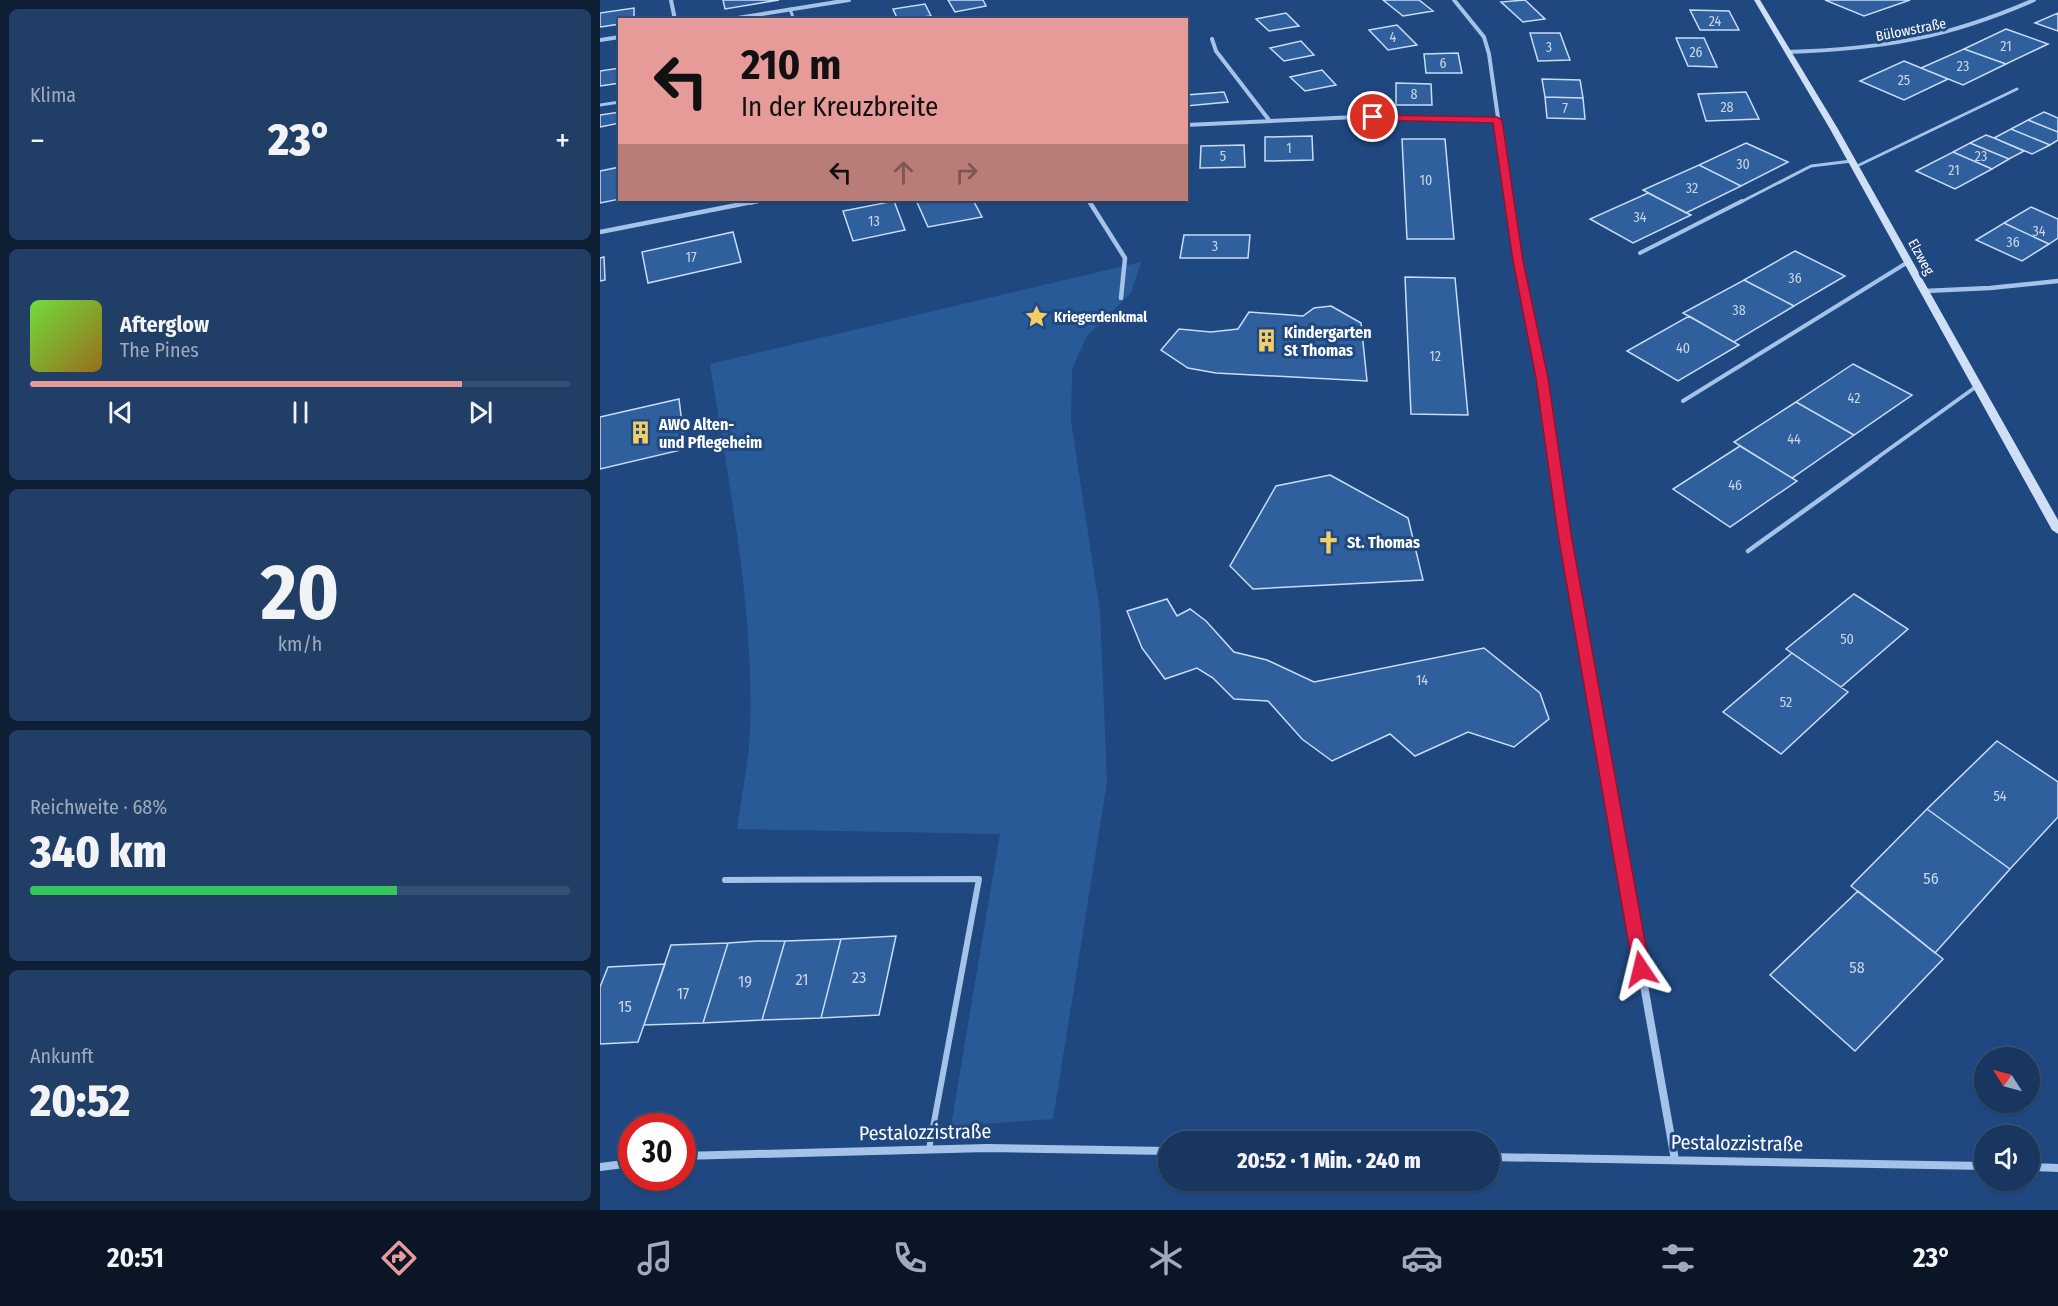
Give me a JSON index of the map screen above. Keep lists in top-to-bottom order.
{
  "streets": {
    "street": ["Bülowstraße", "Elzweg", "Pestalozzistraße"]
  },
  "crossings": [
    ["Bülowstraße", "Elzweg"]
  ],
  "places": {
    "place": ["Kriegerdenkmal"],
    "building": ["Kindergarten St Thomas", "AWO Alten- und Pflegeheim"],
    "church": ["St. Thomas"]
  },
  "house_numbers": [
    "24",
    "4",
    "21",
    "3",
    "26",
    "6",
    "23",
    "25",
    "8",
    "28",
    "7",
    "1",
    "5",
    "23",
    "30",
    "21",
    "10",
    "32",
    "34",
    "13",
    "34",
    "36",
    "3",
    "17",
    "36",
    "38",
    "40",
    "12",
    "42",
    "44",
    "46",
    "50",
    "14",
    "52",
    "54",
    "56",
    "58",
    "23",
    "21",
    "19",
    "17",
    "15"
  ],
  "north": "top left",
  "page": {
    "tile": [
      "Klima",
      ["20", "km/h"],
      ["Reichweite · 68%", "340 km"],
      ["Ankunft", "20:52"]
    ],
    "turn": ["210 m", "In der Kreuzbreite"],
    "heat": ["−", "23°", "+"],
    "song": ["Afterglow", "The Pines"],
    "limit": "30",
    "trip": "20:52 · 1 Min. · 240 m",
    "tabs": ["20:51", "23°"]
  }
}
